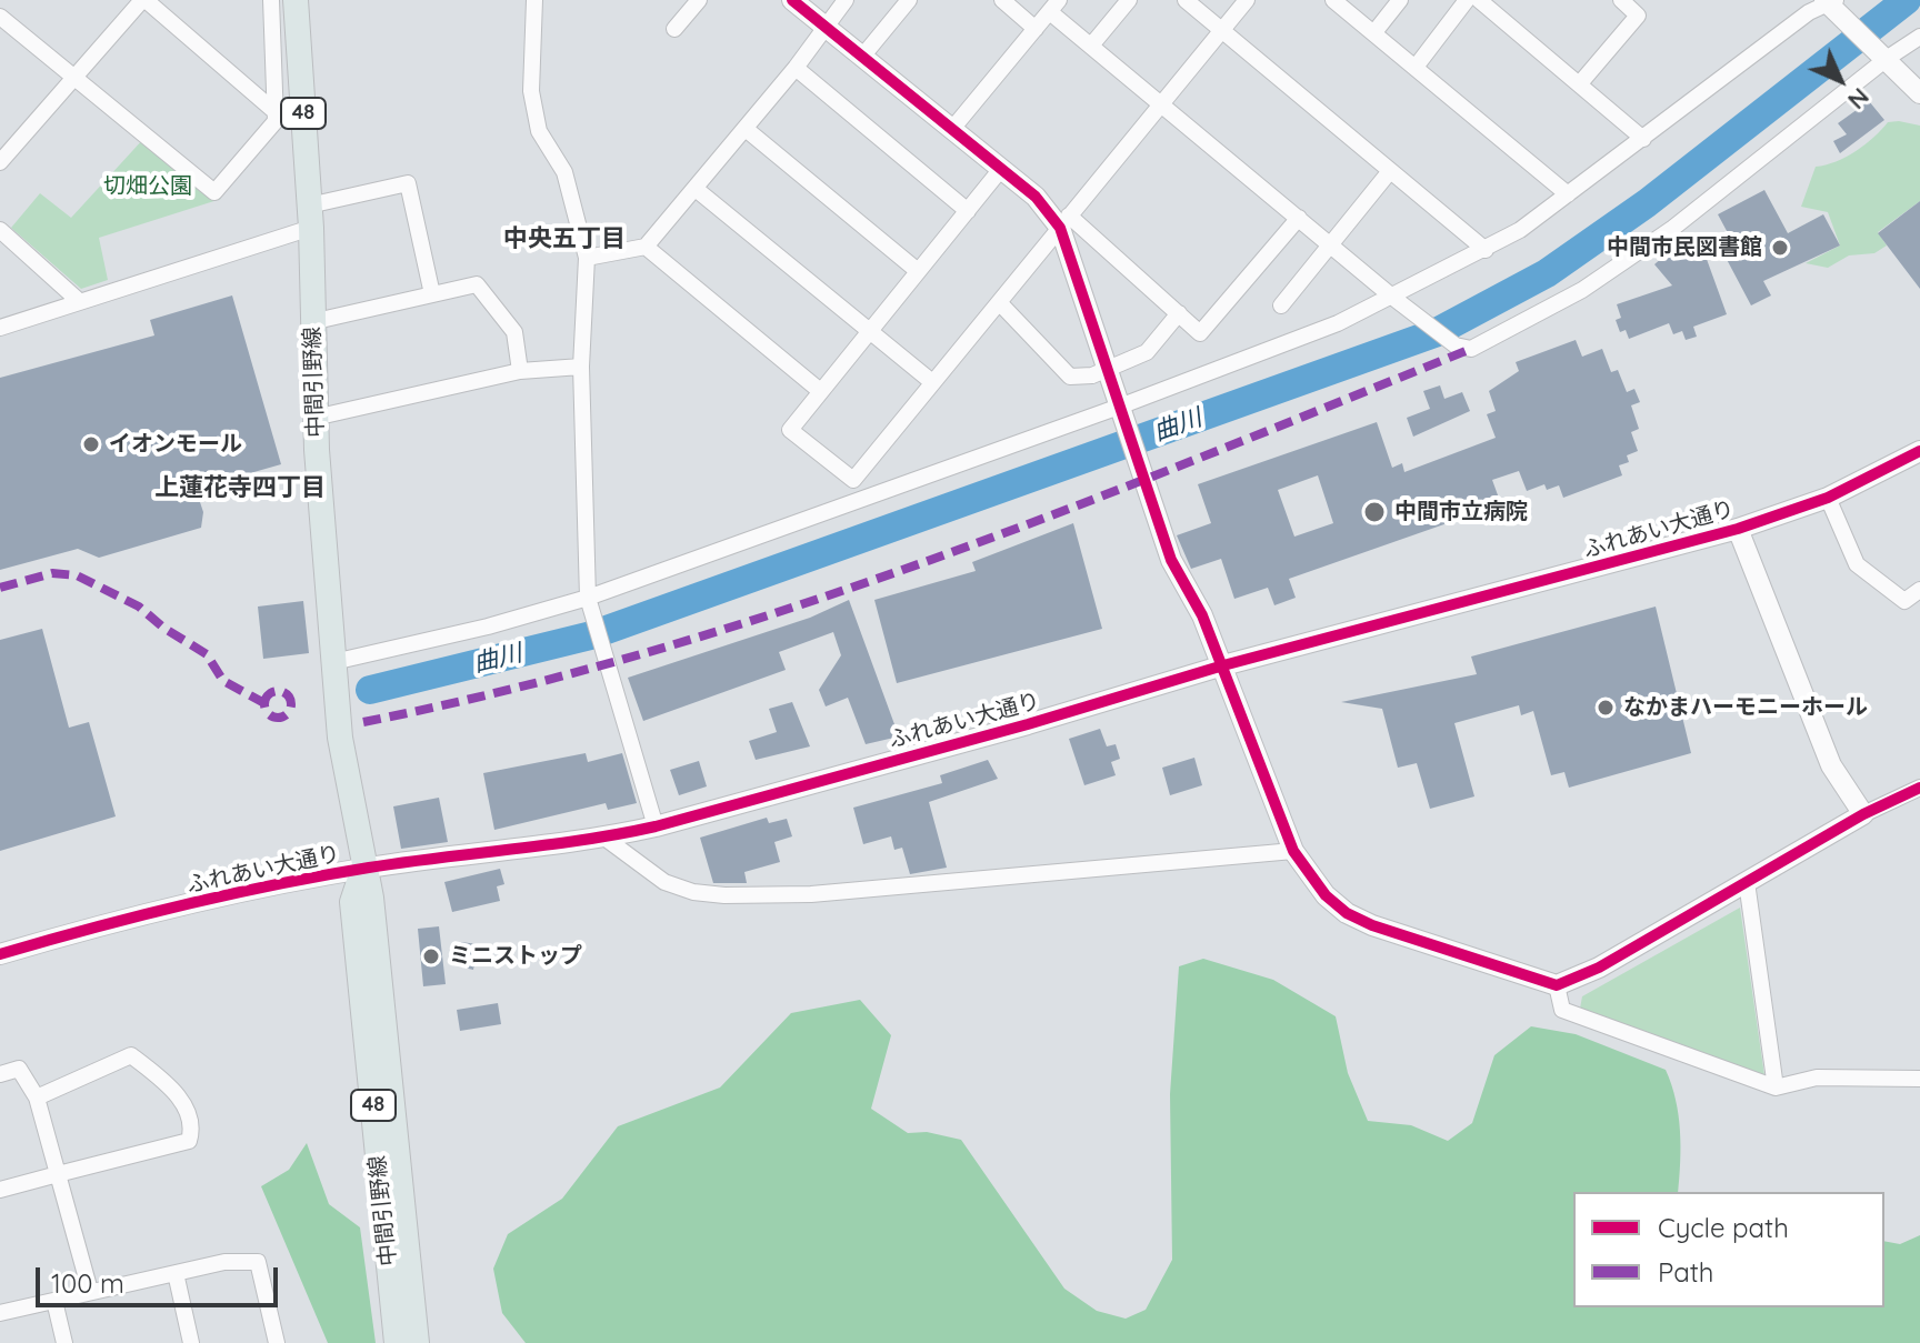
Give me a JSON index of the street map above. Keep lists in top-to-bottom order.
{
  "streets": {
    "main road": ["48", "中間引野線"],
    "street": ["ふれあい大通り"]
  },
  "crossings": [
    ["中間引野線", "ふれあい大通り"]
  ],
  "districts": ["中央五丁目", "上蓮花寺四丁目"],
  "water": ["曲川"],
  "parks": ["切畑公園"],
  "places": [
    "中間市民図書館",
    "イオンモール",
    "中間市立病院",
    "なかまハーモニーホール",
    "ミニストップ"
  ],
  "legend": ["Cycle path", "Path"],
  "scale_bar": "100 m",
  "north": "bottom right"
}
